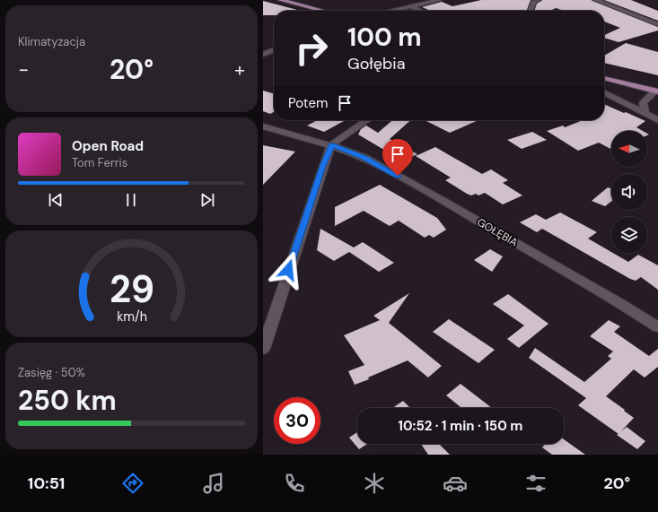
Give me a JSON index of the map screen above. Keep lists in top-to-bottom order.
{
  "streets": {
    "street": ["GOŁĘBIA"]
  },
  "north": "left",
  "page": {
    "tile": [
      "Klimatyzacja",
      ["Zasięg · 50%", "250 km"]
    ],
    "turn": ["100 m", "Gołębia"],
    "heat": ["−", "20°", "+"],
    "then": "Potem",
    "song": ["Open Road", "Tom Ferris"],
    "limit": "30",
    "trip": "10:52 · 1 min · 150 m",
    "tabs": ["10:51", "20°"],
    "gauge": ["29", "km/h"]
  }
}
